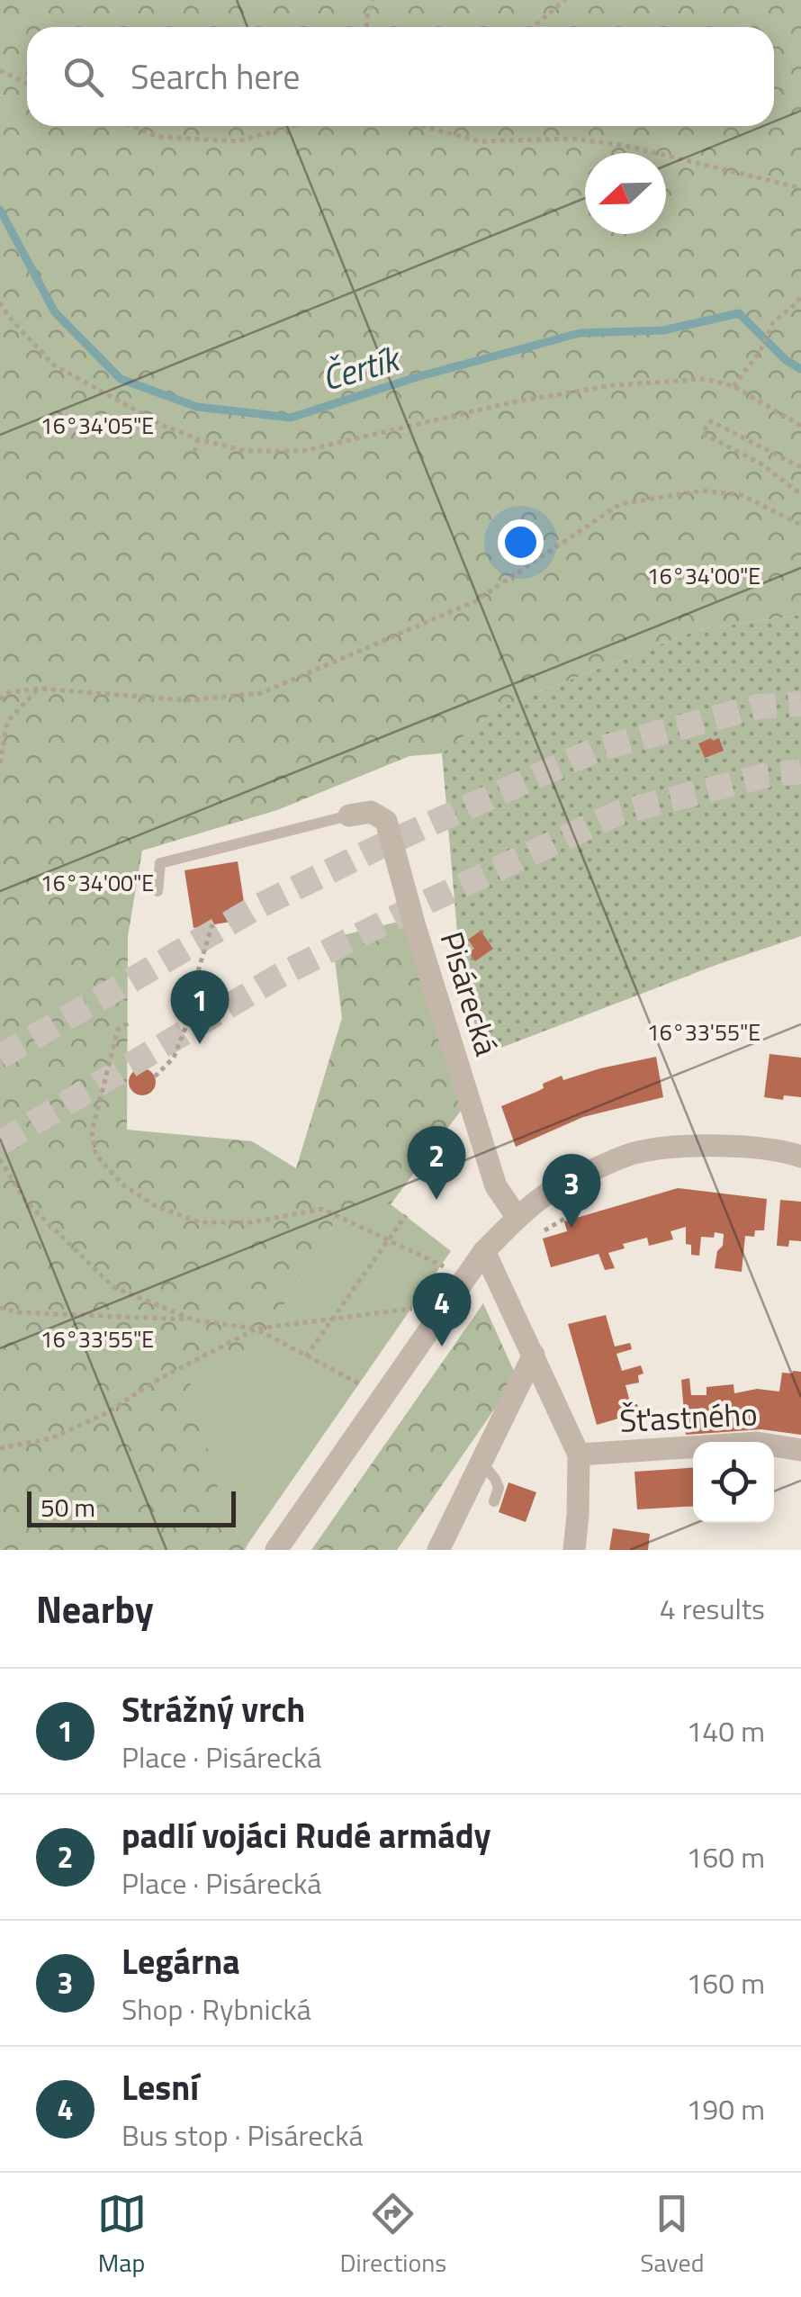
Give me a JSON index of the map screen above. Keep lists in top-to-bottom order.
{
  "streets": {
    "street": ["Pisárecká", "Šťastného"]
  },
  "water": ["Čertík"],
  "scale_bar": "50 m",
  "north": "left",
  "page": {
    "search": "Search here",
    "pins": [
      "1",
      "2",
      "3",
      "4"
    ],
    "scale": "50 m",
    "heading": ["Nearby", "4 results"],
    "list": [
      {
        "mark": "1",
        "name": "Strážný vrch",
        "note": "Place · Pisárecká",
        "value": "140 m"
      },
      {
        "mark": "2",
        "name": "padlí vojáci Rudé armády",
        "note": "Place · Pisárecká",
        "value": "160 m"
      },
      {
        "mark": "3",
        "name": "Legárna",
        "note": "Shop · Rybnická",
        "value": "160 m"
      },
      {
        "mark": "4",
        "name": "Lesní",
        "note": "Bus stop · Pisárecká",
        "value": "190 m"
      }
    ],
    "nav": ["Map", "Directions", "Saved"]
  },
  "coordinates": ["16°34'05\"E", "16°34'00\"E", "16°33'55\"E"]
}
